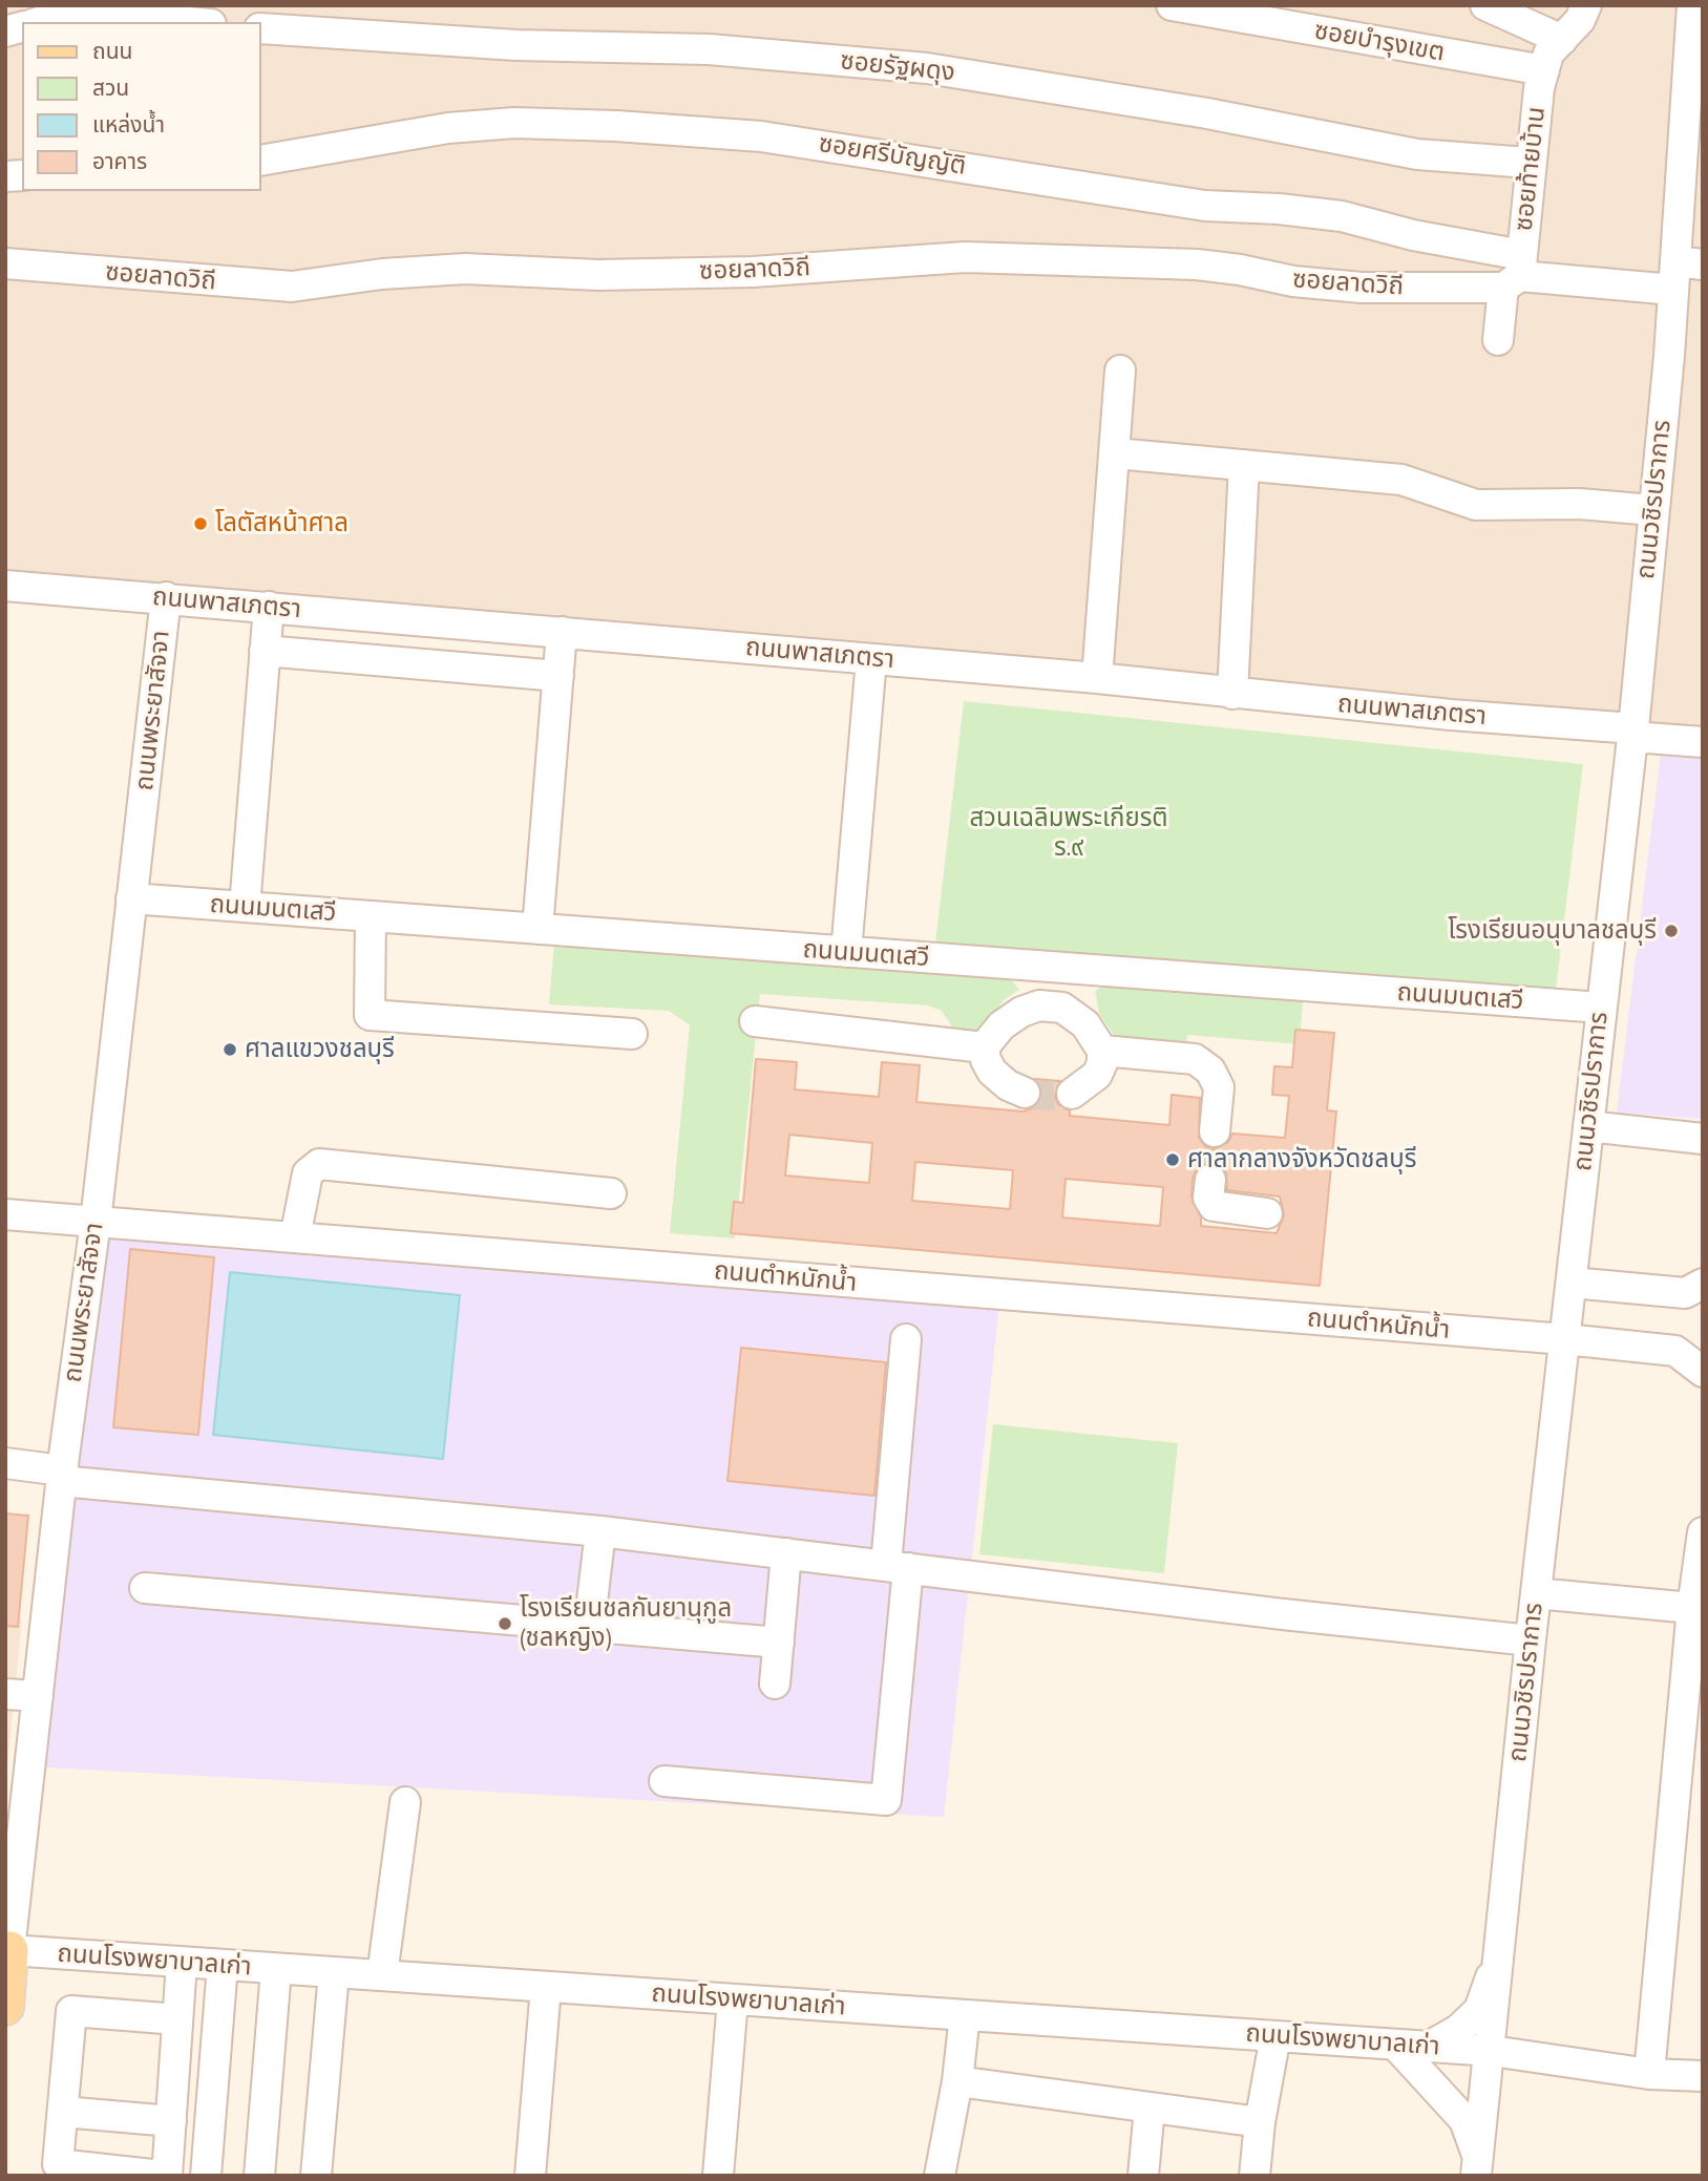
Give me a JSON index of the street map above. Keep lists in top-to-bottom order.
{
  "streets": {
    "main road": ["ถนนพระยาสัจจา"],
    "street": [
      "ซอยบำรุงเขต",
      "ซอยรัฐผดุง",
      "ซอยศรีบัญญัติ",
      "ซอยท้ายบ้าน",
      "ซอยลาดวิถี",
      "ถนนวชิรปราการ",
      "ถนนพาสเภตรา",
      "ถนนมนตเสวี",
      "ถนนตำหนักน้ำ",
      "ถนนโรงพยาบาลเก่า"
    ]
  },
  "crossings": [
    ["ซอยบำรุงเขต", "ซอยท้ายบ้าน"],
    ["ซอยรัฐผดุง", "ซอยท้ายบ้าน"],
    ["ซอยศรีบัญญัติ", "ซอยท้ายบ้าน"],
    ["ซอยศรีบัญญัติ", "ซอยลาดวิถี"],
    ["ซอยท้ายบ้าน", "ซอยลาดวิถี"],
    ["ซอยลาดวิถี", "ถนนวชิรปราการ"],
    ["ถนนวชิรปราการ", "ถนนพาสเภตรา"],
    ["ถนนวชิรปราการ", "ถนนมนตเสวี"],
    ["ถนนวชิรปราการ", "ถนนตำหนักน้ำ"],
    ["ถนนวชิรปราการ", "ถนนโรงพยาบาลเก่า"],
    ["ถนนพาสเภตรา", "ถนนพระยาสัจจา"],
    ["ถนนพระยาสัจจา", "ถนนมนตเสวี"],
    ["ถนนพระยาสัจจา", "ถนนตำหนักน้ำ"],
    ["ถนนพระยาสัจจา", "ถนนโรงพยาบาลเก่า"]
  ],
  "parks": ["สวนเฉลิมพระเกียรติ ร.๙"],
  "places": [
    "โลตัสหน้าศาล",
    "โรงเรียนอนุบาลชลบุรี",
    "ศาลแขวงชลบุรี",
    "ศาลากลางจังหวัดชลบุรี",
    "โรงเรียนชลกันยานุกูล (ชลหญิง)"
  ],
  "legend": [
    "ถนน",
    "สวน",
    "แหล่งน้ำ",
    "อาคาร"
  ]
}
